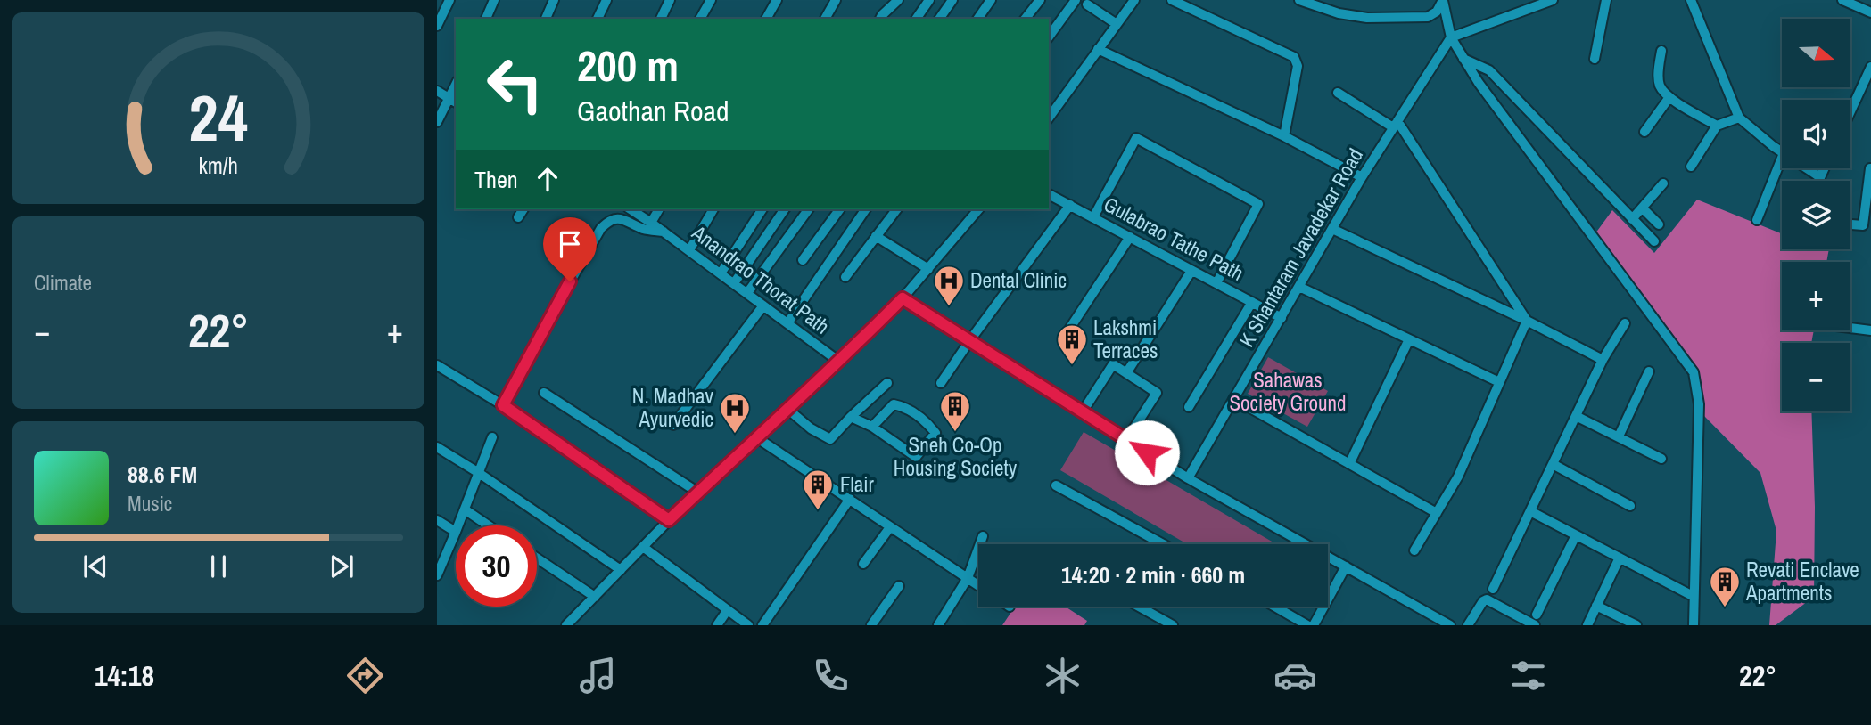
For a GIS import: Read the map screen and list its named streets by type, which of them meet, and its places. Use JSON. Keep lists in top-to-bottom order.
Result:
{
  "streets": {
    "street": ["Gulabrao Tathe Path", "K Shantaram Javadekar Road", "Anandrao Thorat Path"]
  },
  "crossings": [
    ["Gulabrao Tathe Path", "K Shantaram Javadekar Road"]
  ],
  "parks": ["Sahawas Society Ground"],
  "places": {
    "hospital": ["Dental Clinic", "N. Madhav Ayurvedic"],
    "building": [
      "Lakshmi Terraces",
      "Sneh Co-Op Housing Society",
      "Flair",
      "Revati Enclave Apartments"
    ]
  },
  "north": "right",
  "page": {
    "map_buttons": ["+", "−"],
    "turn": ["200 m", "Gaothan Road"],
    "then": "Then",
    "tile": "Climate",
    "heat": ["−", "22°", "+"],
    "song": ["88.6 FM", "Music"],
    "limit": "30",
    "trip": "14:20 · 2 min · 660 m",
    "tabs": ["14:18", "22°"],
    "gauge": ["24", "km/h"]
  }
}
